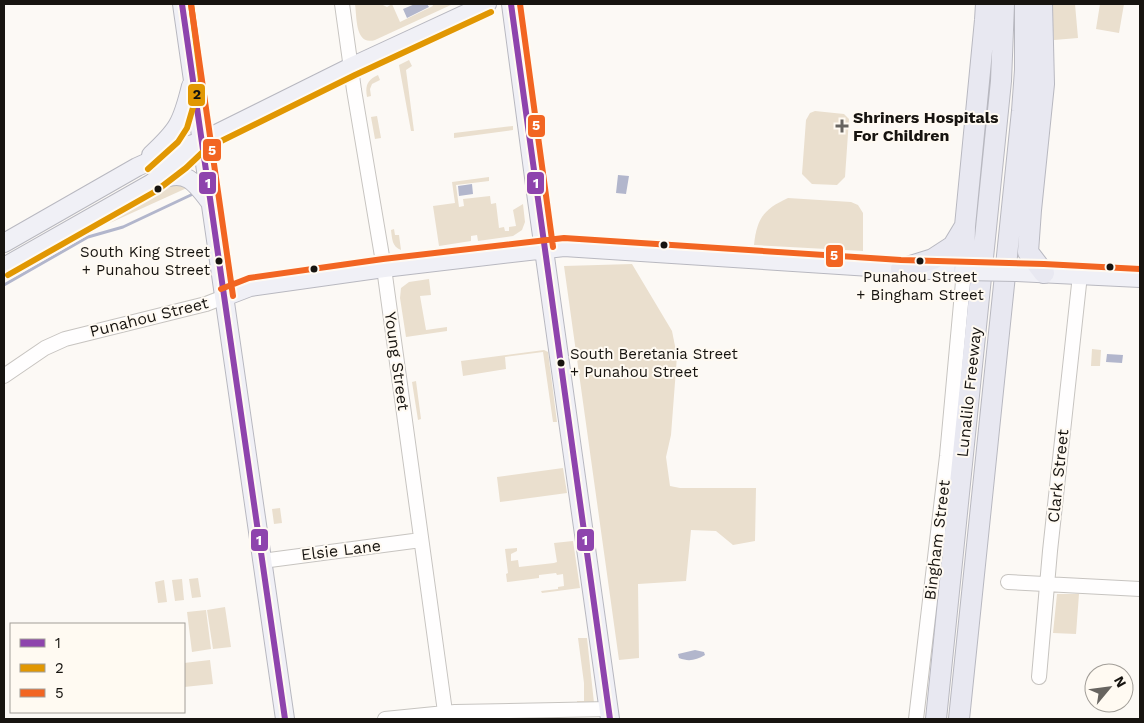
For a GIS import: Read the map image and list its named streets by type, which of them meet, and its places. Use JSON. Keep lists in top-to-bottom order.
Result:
{
  "streets": {
    "highway": ["Lunalilo Freeway"],
    "main road": ["Punahou Street"],
    "street": [
      "Young Street",
      "Clark Street",
      "Bingham Street",
      "Elsie Lane"
    ]
  },
  "crossings": [
    ["Punahou Street", "Young Street"],
    ["Punahou Street", "Clark Street"],
    ["Punahou Street", "Bingham Street"],
    ["Young Street", "Elsie Lane"]
  ],
  "places": {
    "health": ["Shriners Hospitals For Children"],
    "other": ["South King Street + Punahou Street", "Punahou Street + Bingham Street", "South Beretania Street + Punahou Street"]
  },
  "lines": ["transit line 1", "transit line 2", "transit line 5"],
  "legend": ["1", "2", "5"],
  "north": "top right"
}
